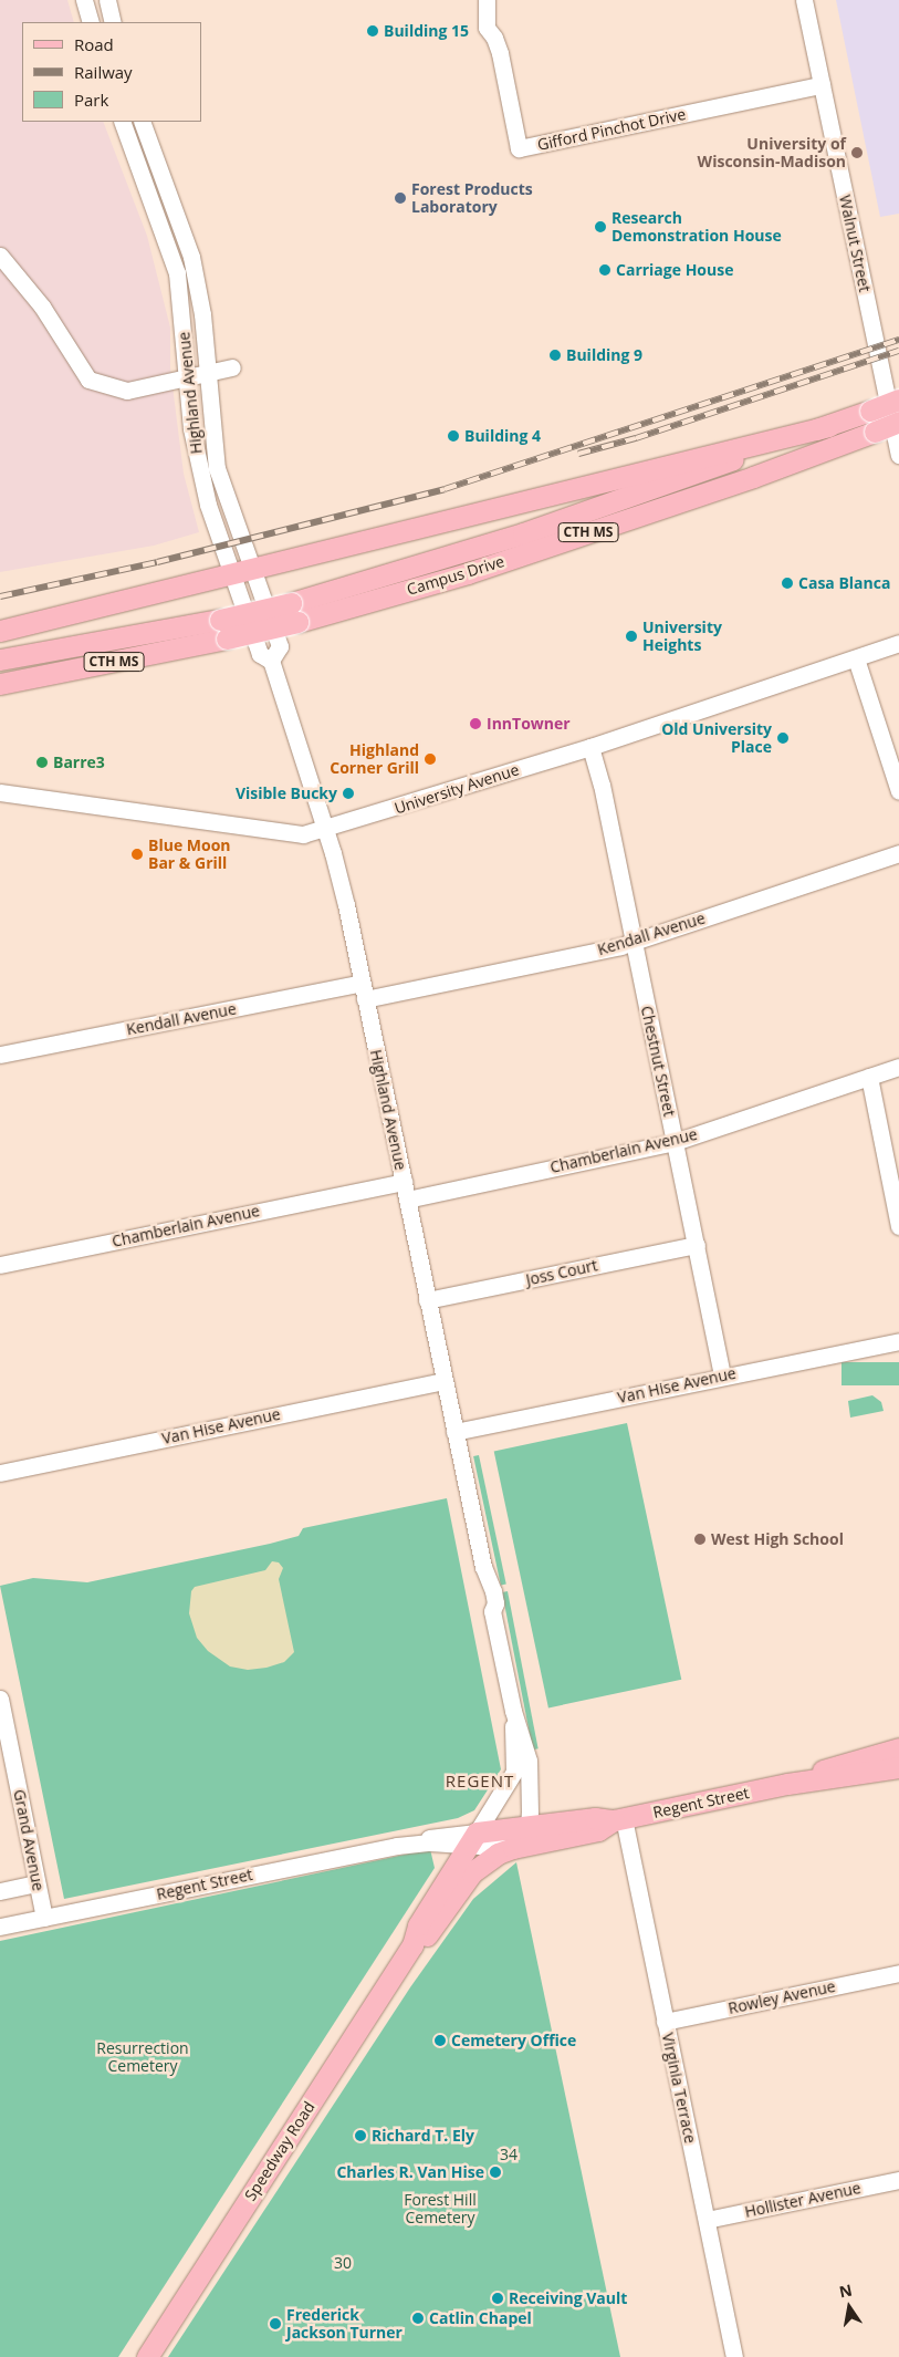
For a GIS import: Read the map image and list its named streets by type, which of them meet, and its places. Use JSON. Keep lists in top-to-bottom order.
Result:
{
  "streets": {
    "main road": [
      "CTH MS",
      "Campus Drive",
      "Regent Street",
      "Speedway Road"
    ],
    "street": [
      "Gifford Pinchot Drive",
      "Walnut Street",
      "Highland Avenue",
      "University Avenue",
      "Kendall Avenue",
      "Chestnut Street",
      "Chamberlain Avenue",
      "Joss Court",
      "Van Hise Avenue",
      "Grand Avenue",
      "Rowley Avenue",
      "Virginia Terrace",
      "Hollister Avenue"
    ]
  },
  "crossings": [
    ["Gifford Pinchot Drive", "Walnut Street"],
    ["Highland Avenue", "University Avenue"],
    ["Highland Avenue", "Kendall Avenue"],
    ["Highland Avenue", "Chamberlain Avenue"],
    ["Highland Avenue", "Joss Court"],
    ["Highland Avenue", "Van Hise Avenue"],
    ["Highland Avenue", "Regent Street"],
    ["Highland Avenue", "Speedway Road"],
    ["University Avenue", "Chestnut Street"],
    ["Kendall Avenue", "Chestnut Street"],
    ["Chestnut Street", "Chamberlain Avenue"],
    ["Chestnut Street", "Joss Court"],
    ["Chestnut Street", "Van Hise Avenue"],
    ["Regent Street", "Grand Avenue"],
    ["Regent Street", "Virginia Terrace"],
    ["Regent Street", "Speedway Road"],
    ["Rowley Avenue", "Virginia Terrace"],
    ["Virginia Terrace", "Hollister Avenue"]
  ],
  "districts": ["REGENT"],
  "parks": [
    "Resurrection Cemetery",
    "34",
    "Forest Hill Cemetery",
    "30"
  ],
  "places": [
    "Building 15",
    "University of Wisconsin-Madison",
    "Forest Products Laboratory",
    "Research Demonstration House",
    "Carriage House",
    "Building 9",
    "Building 4",
    "Casa Blanca",
    "University Heights",
    "InnTowner",
    "Old University Place",
    "Highland Corner Grill",
    "Barre3",
    "Visible Bucky",
    "Blue Moon Bar & Grill",
    "West High School",
    "Cemetery Office",
    "Richard T. Ely",
    "Charles R. Van Hise",
    "Receiving Vault",
    "Catlin Chapel",
    "Frederick Jackson Turner"
  ],
  "legend": ["Road", "Railway", "Park"],
  "north": "top"
}
